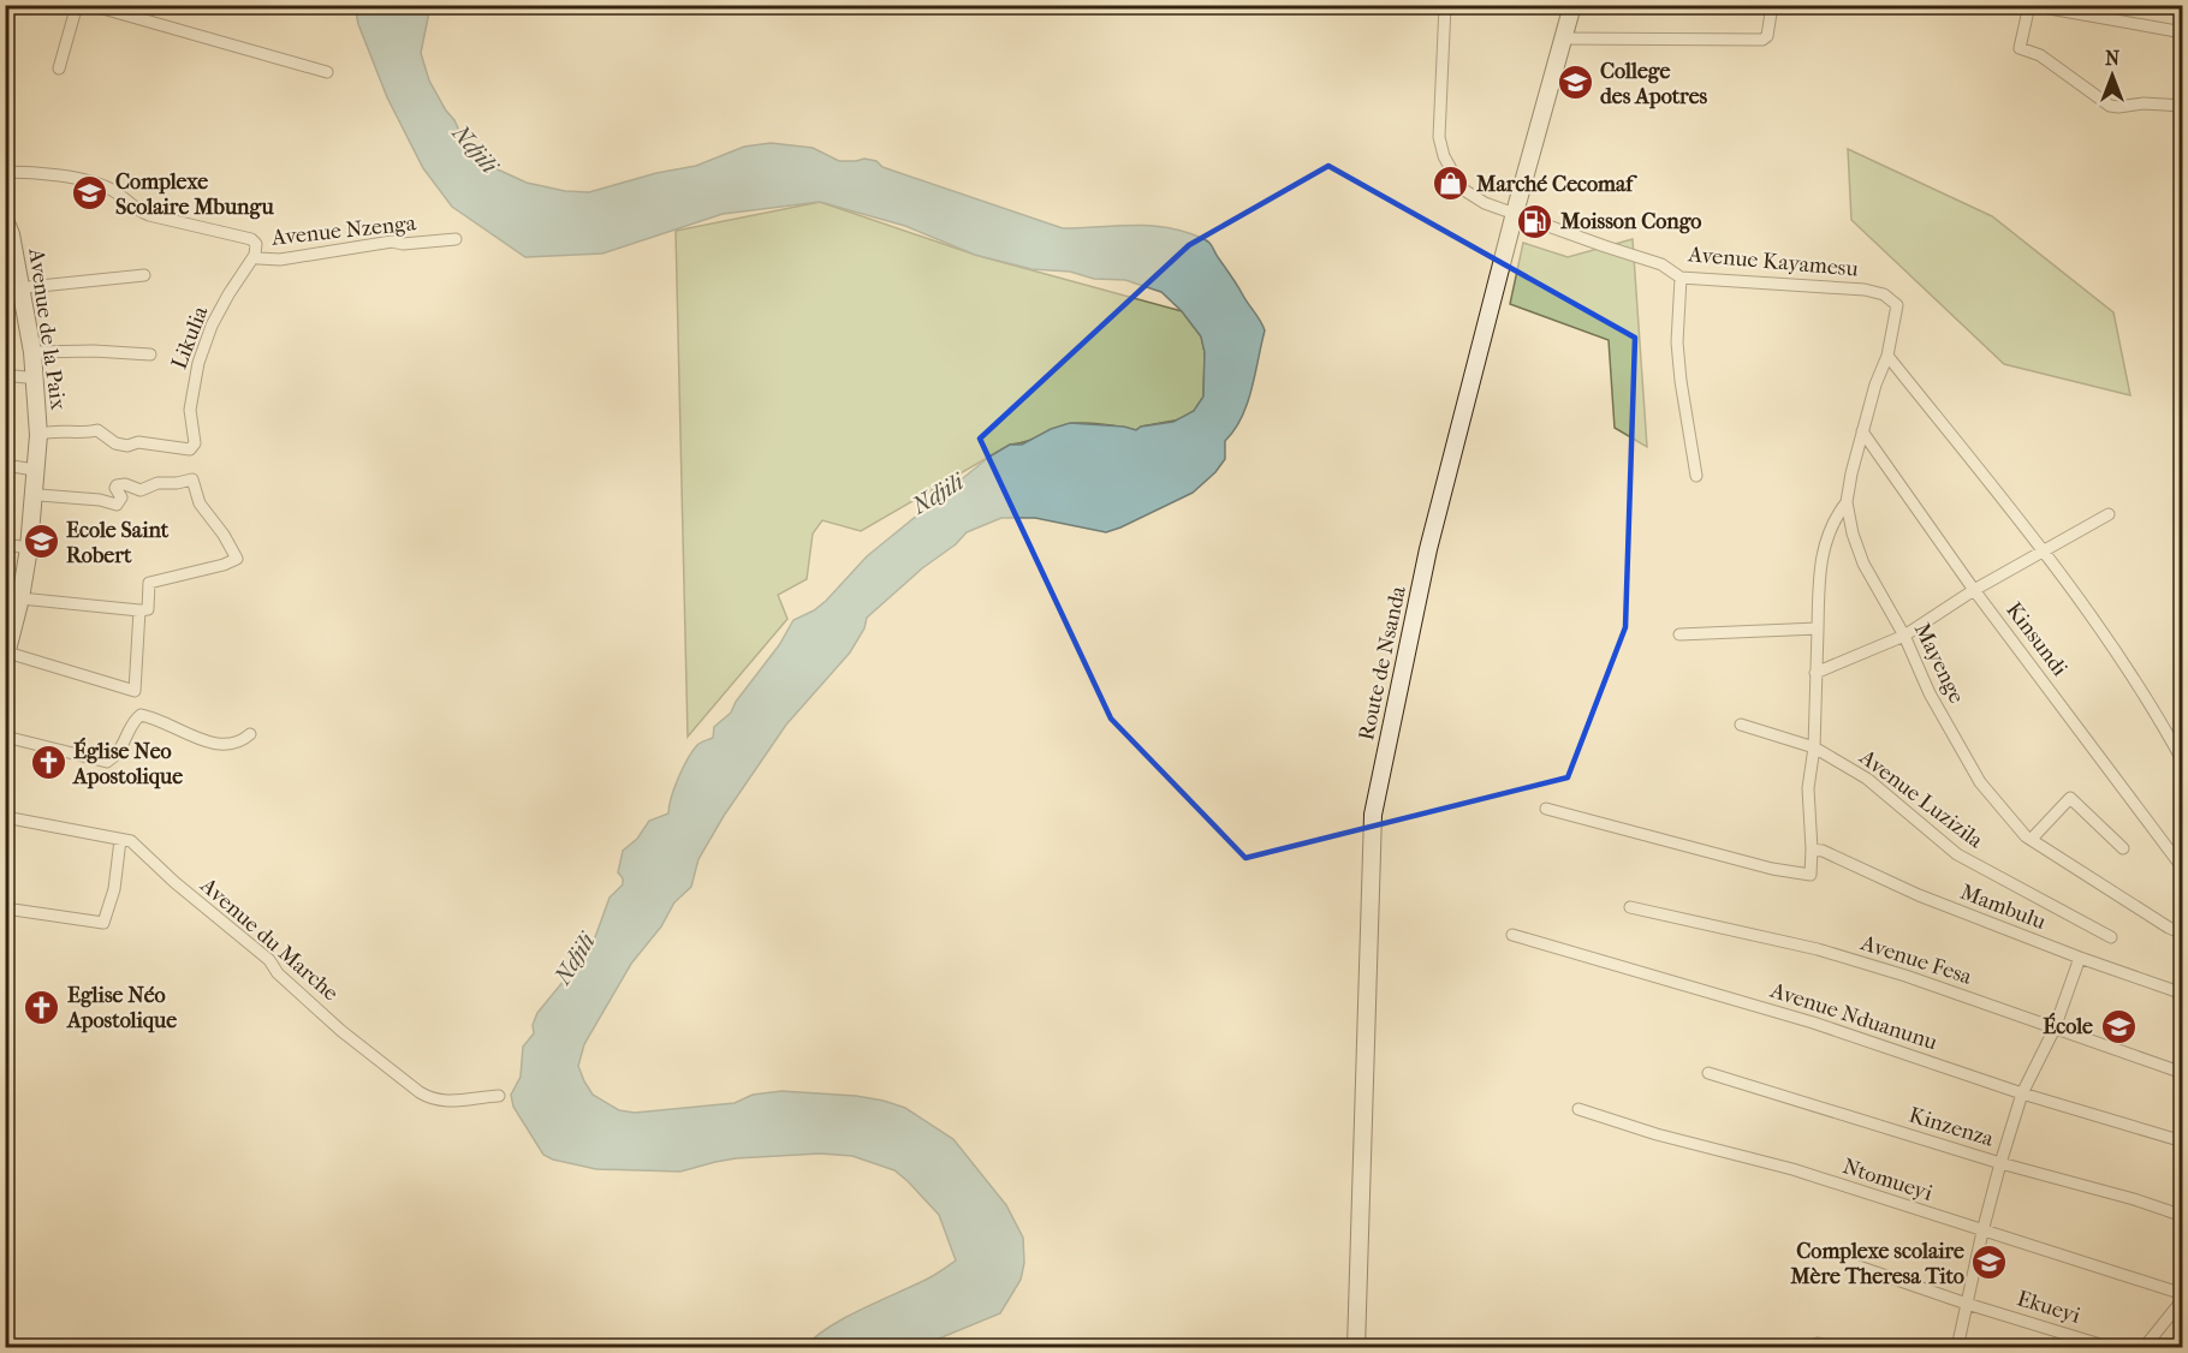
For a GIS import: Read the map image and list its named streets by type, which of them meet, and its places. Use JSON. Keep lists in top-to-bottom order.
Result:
{
  "streets": {
    "street": [
      "Avenue Nzenga",
      "Avenue Kayamesu",
      "Avenue de la Paix",
      "Likulia",
      "Kinsundi",
      "Route de Nsanda",
      "Mayenge",
      "Avenue Luzizila",
      "Mambulu",
      "Avenue du Marche",
      "Avenue Fesa",
      "Avenue Nduanunu",
      "Kinzenza",
      "Ntomueyi",
      "Ekueyi"
    ]
  },
  "crossings": [
    ["Avenue Nzenga", "Likulia"],
    ["Avenue Kayamesu", "Route de Nsanda"],
    ["Avenue Kayamesu", "Mayenge"],
    ["Avenue de la Paix", "Likulia"],
    ["Kinsundi", "Mayenge"]
  ],
  "water": ["Ndjili"],
  "places": {
    "school or university": [
      "College des Apotres",
      "Complexe Scolaire Mbungu",
      "Ecole Saint Robert",
      "École",
      "Complexe scolaire Mère Theresa Tito"
    ],
    "shop": ["Marché Cecomaf"],
    "fuel station": ["Moisson Congo"],
    "church": ["Église Neo Apostolique", "Eglise Néo Apostolique"]
  },
  "north": "top"
}
